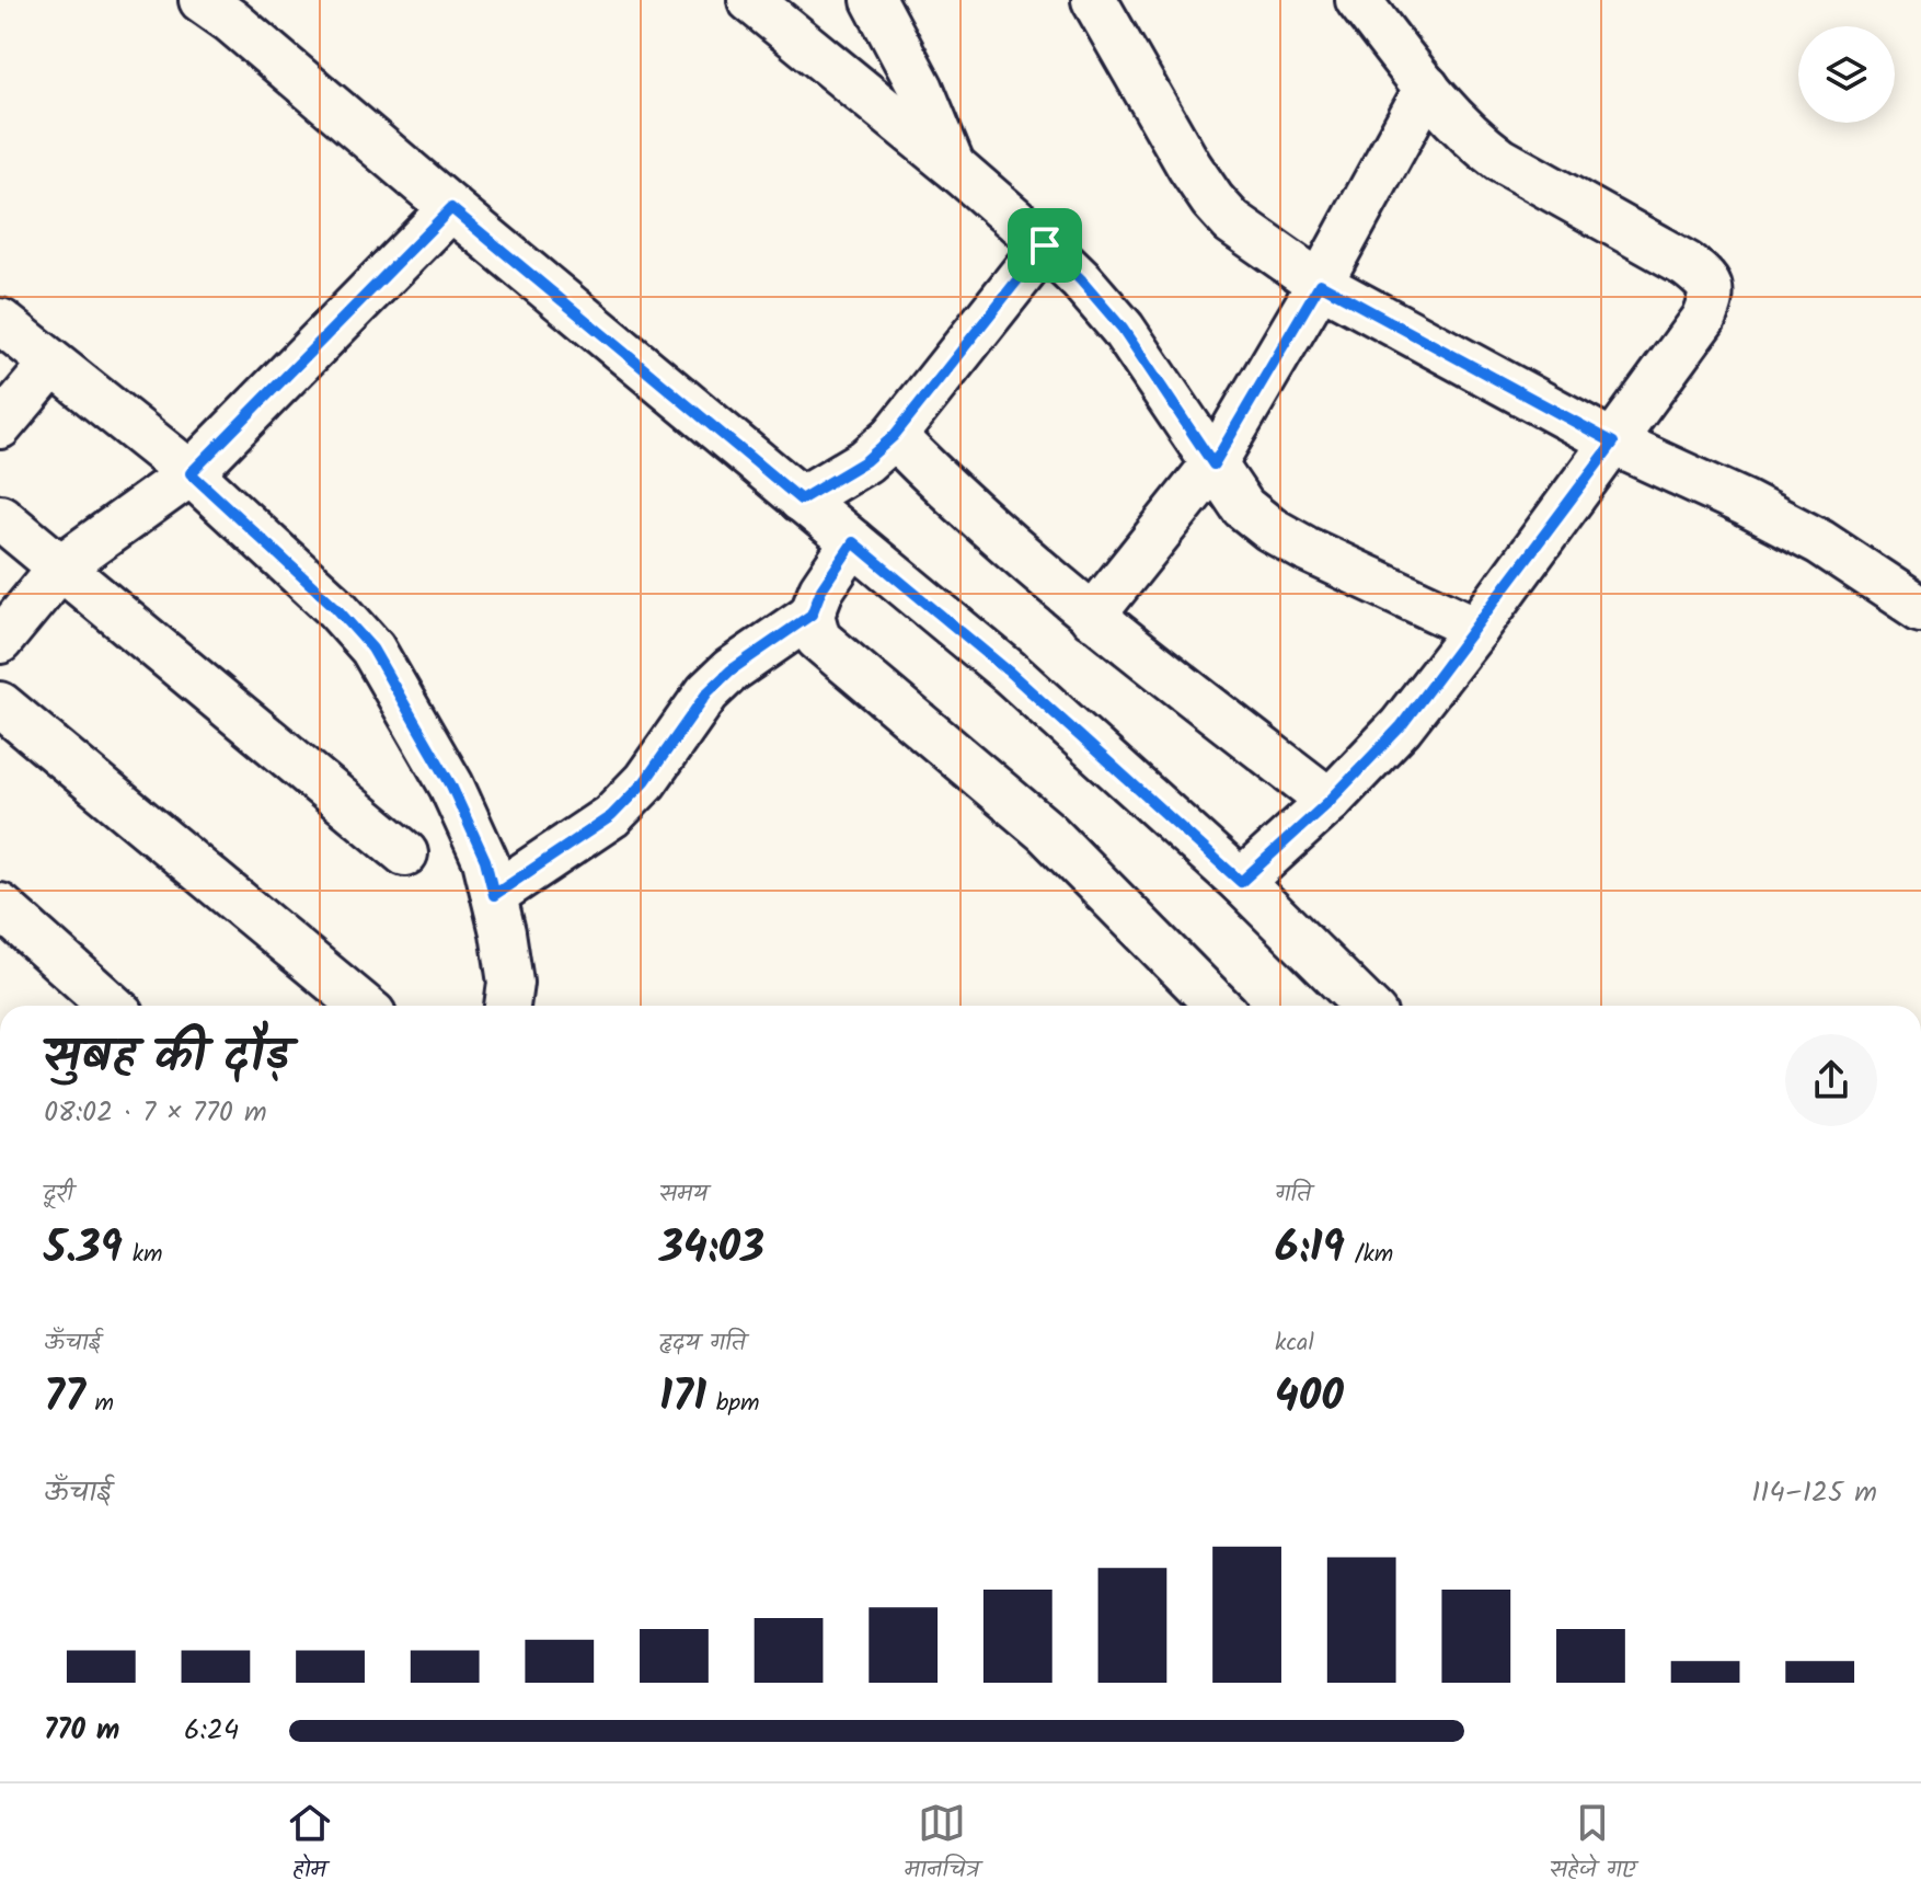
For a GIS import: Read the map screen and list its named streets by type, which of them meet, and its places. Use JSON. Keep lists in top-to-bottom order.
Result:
{
  "page": {
    "heading": ["सुबह की दौड़", "08:02 · 7 × 770 m"],
    "stats": [
      ["दूरी", "5.39 km"],
      ["समय", "34:03"],
      ["गति", "6:19 /km"],
      ["ऊँचाई", "77 m"],
      ["हृदय गति", "171 bpm"],
      ["kcal", "400"]
    ],
    "chart": ["ऊँचाई", "114–125 m"],
    "list": [
      {
        "name": "770 m",
        "note": "6:24"
      }
    ],
    "tabs": ["होम", "मानचित्र", "सहेजे गए"]
  }
}
